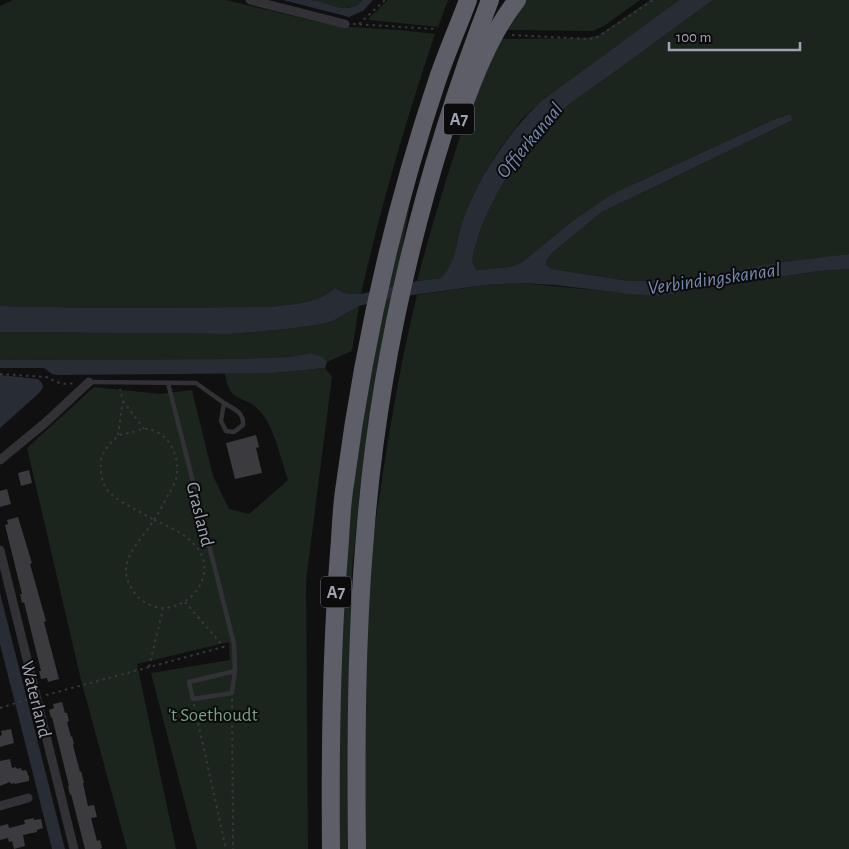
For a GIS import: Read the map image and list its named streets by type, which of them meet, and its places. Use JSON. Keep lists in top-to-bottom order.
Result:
{
  "streets": {
    "highway": ["A7"],
    "street": ["Waterland"],
    "lane": ["Grasland"]
  },
  "water": ["Offierkanaal", "Verbindingskanaal"],
  "parks": ["'t Soethoudt"],
  "scale_bar": "100 m"
}
